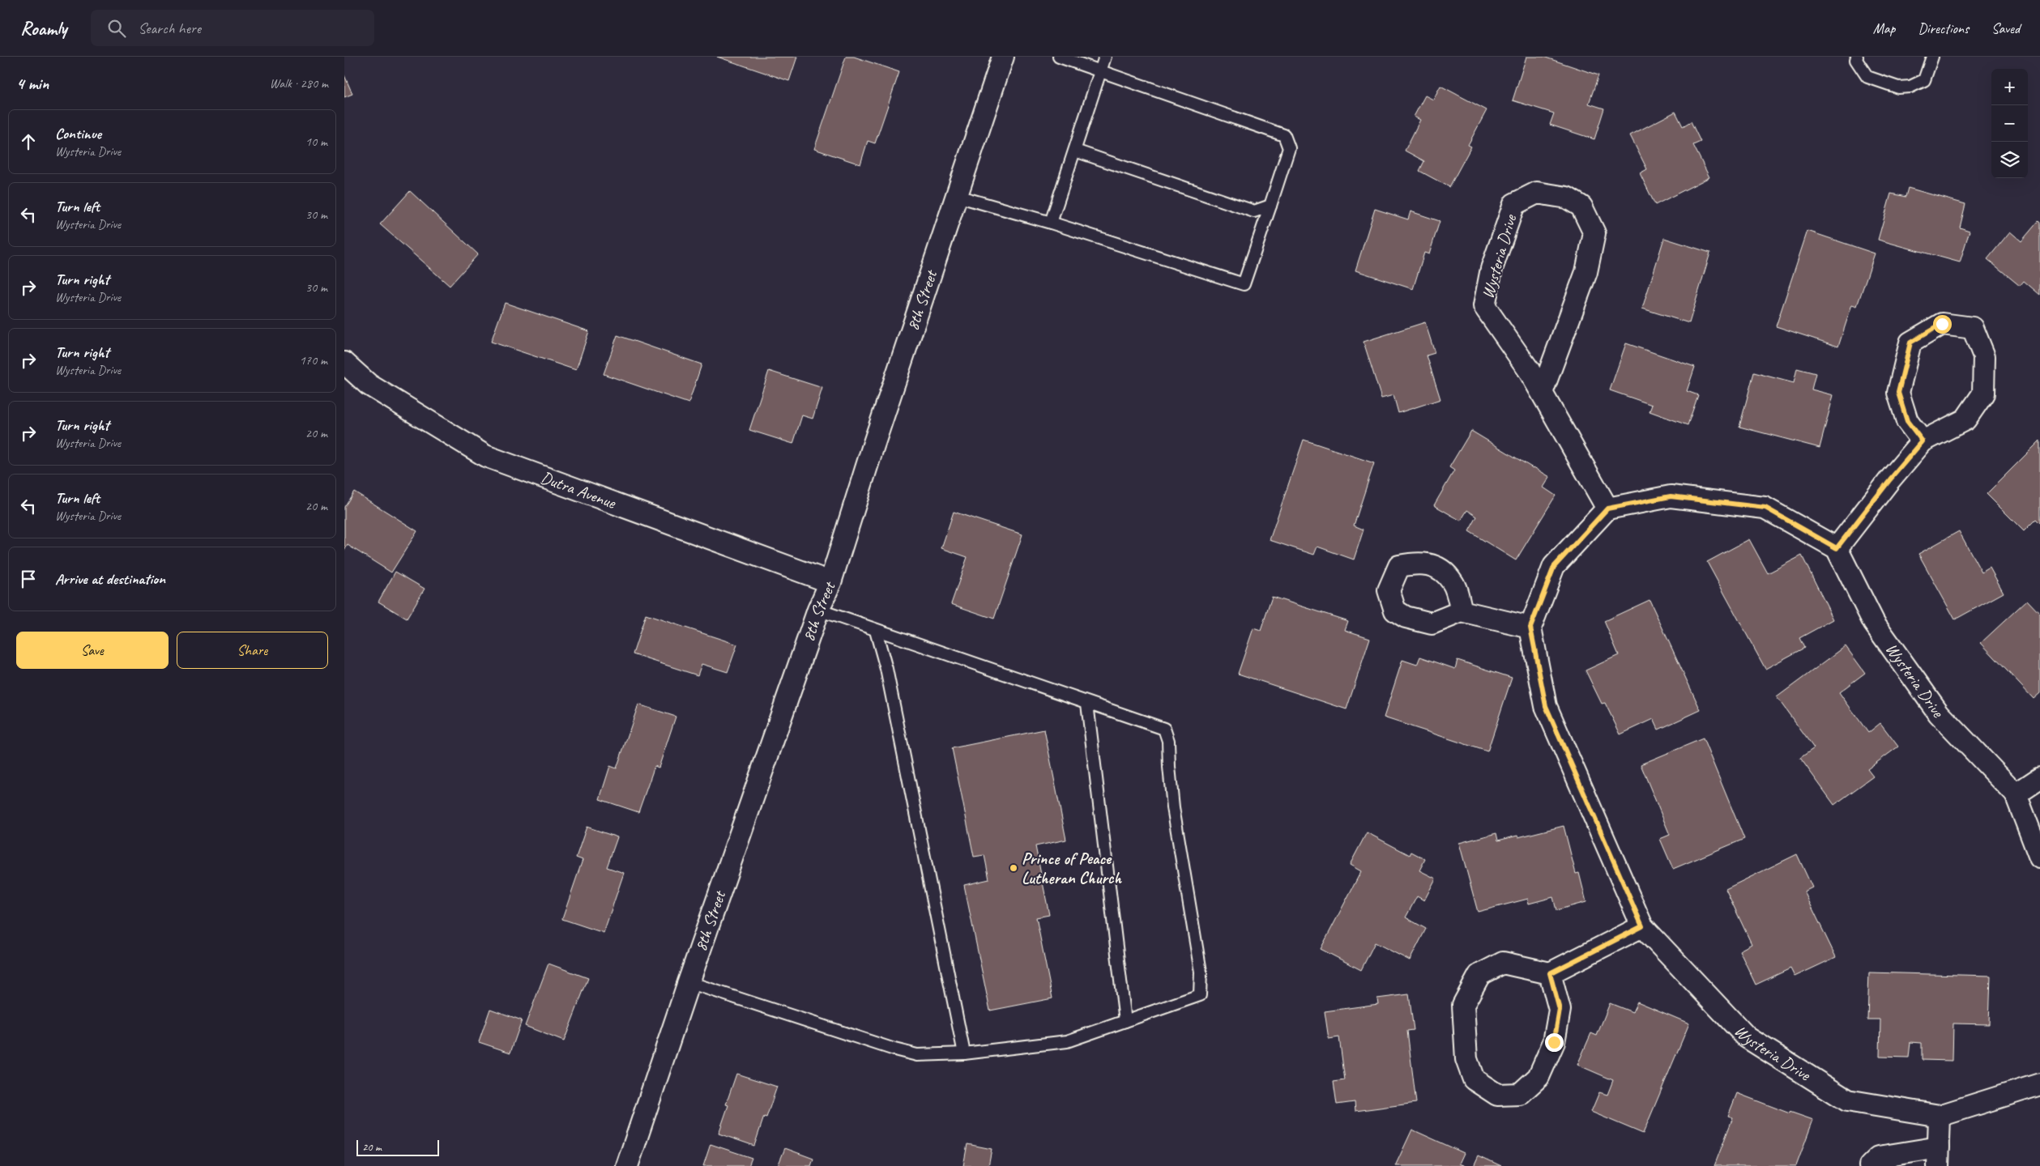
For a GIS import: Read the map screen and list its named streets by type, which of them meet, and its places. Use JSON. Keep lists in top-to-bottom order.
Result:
{
  "streets": {
    "street": ["Wysteria Drive", "8th Street", "Dutra Avenue"]
  },
  "crossings": [
    ["8th Street", "Dutra Avenue"]
  ],
  "places": ["Prince of Peace Lutheran Church"],
  "scale_bar": "20 m",
  "page": {
    "header": "Roamly",
    "search": "Search here",
    "nav": ["Map", "Directions", "Saved"],
    "heading": ["4 min", "Walk · 280 m"],
    "map_buttons": ["+", "−"],
    "list": [
      ["Continue", "Wysteria Drive", "10 m"],
      ["Turn left", "Wysteria Drive", "30 m"],
      ["Turn right", "Wysteria Drive", "30 m"],
      ["Turn right", "Wysteria Drive", "170 m"],
      ["Turn right", "Wysteria Drive", "20 m"],
      ["Turn left", "Wysteria Drive", "20 m"],
      "Arrive at destination"
    ],
    "buttons": ["Save", "Share"],
    "scale": "20 m"
  }
}
